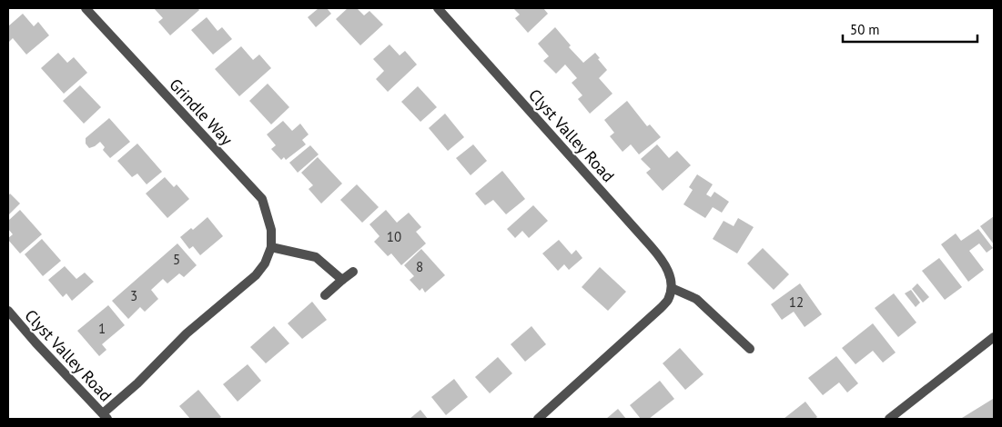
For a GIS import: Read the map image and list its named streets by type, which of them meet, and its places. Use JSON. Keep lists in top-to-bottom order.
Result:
{
  "streets": {
    "street": ["Grindle Way", "Clyst Valley Road"]
  },
  "crossings": [
    ["Grindle Way", "Clyst Valley Road"]
  ],
  "house_numbers": [
    "10",
    "5",
    "8",
    "3",
    "12",
    "1"
  ],
  "scale_bar": "50 m"
}
